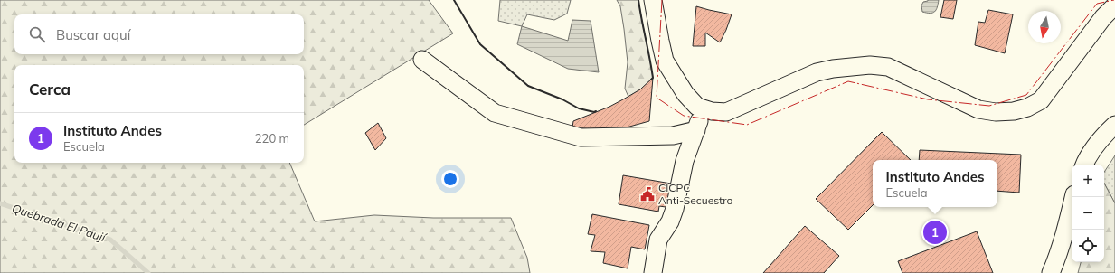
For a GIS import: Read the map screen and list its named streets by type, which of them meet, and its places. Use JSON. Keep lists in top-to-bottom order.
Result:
{
  "water": ["Quebrada El Paují"],
  "places": {
    "public building": ["CICPC Anti-Secuestro"]
  },
  "north": "bottom",
  "page": {
    "search": "Buscar aquí",
    "heading": "Cerca",
    "list": [
      {
        "mark": "1",
        "name": "Instituto Andes",
        "note": "Escuela",
        "value": "220 m"
      }
    ],
    "popup": ["Instituto Andes", "Escuela"],
    "map_buttons": ["+", "−"],
    "pins": "1"
  }
}
